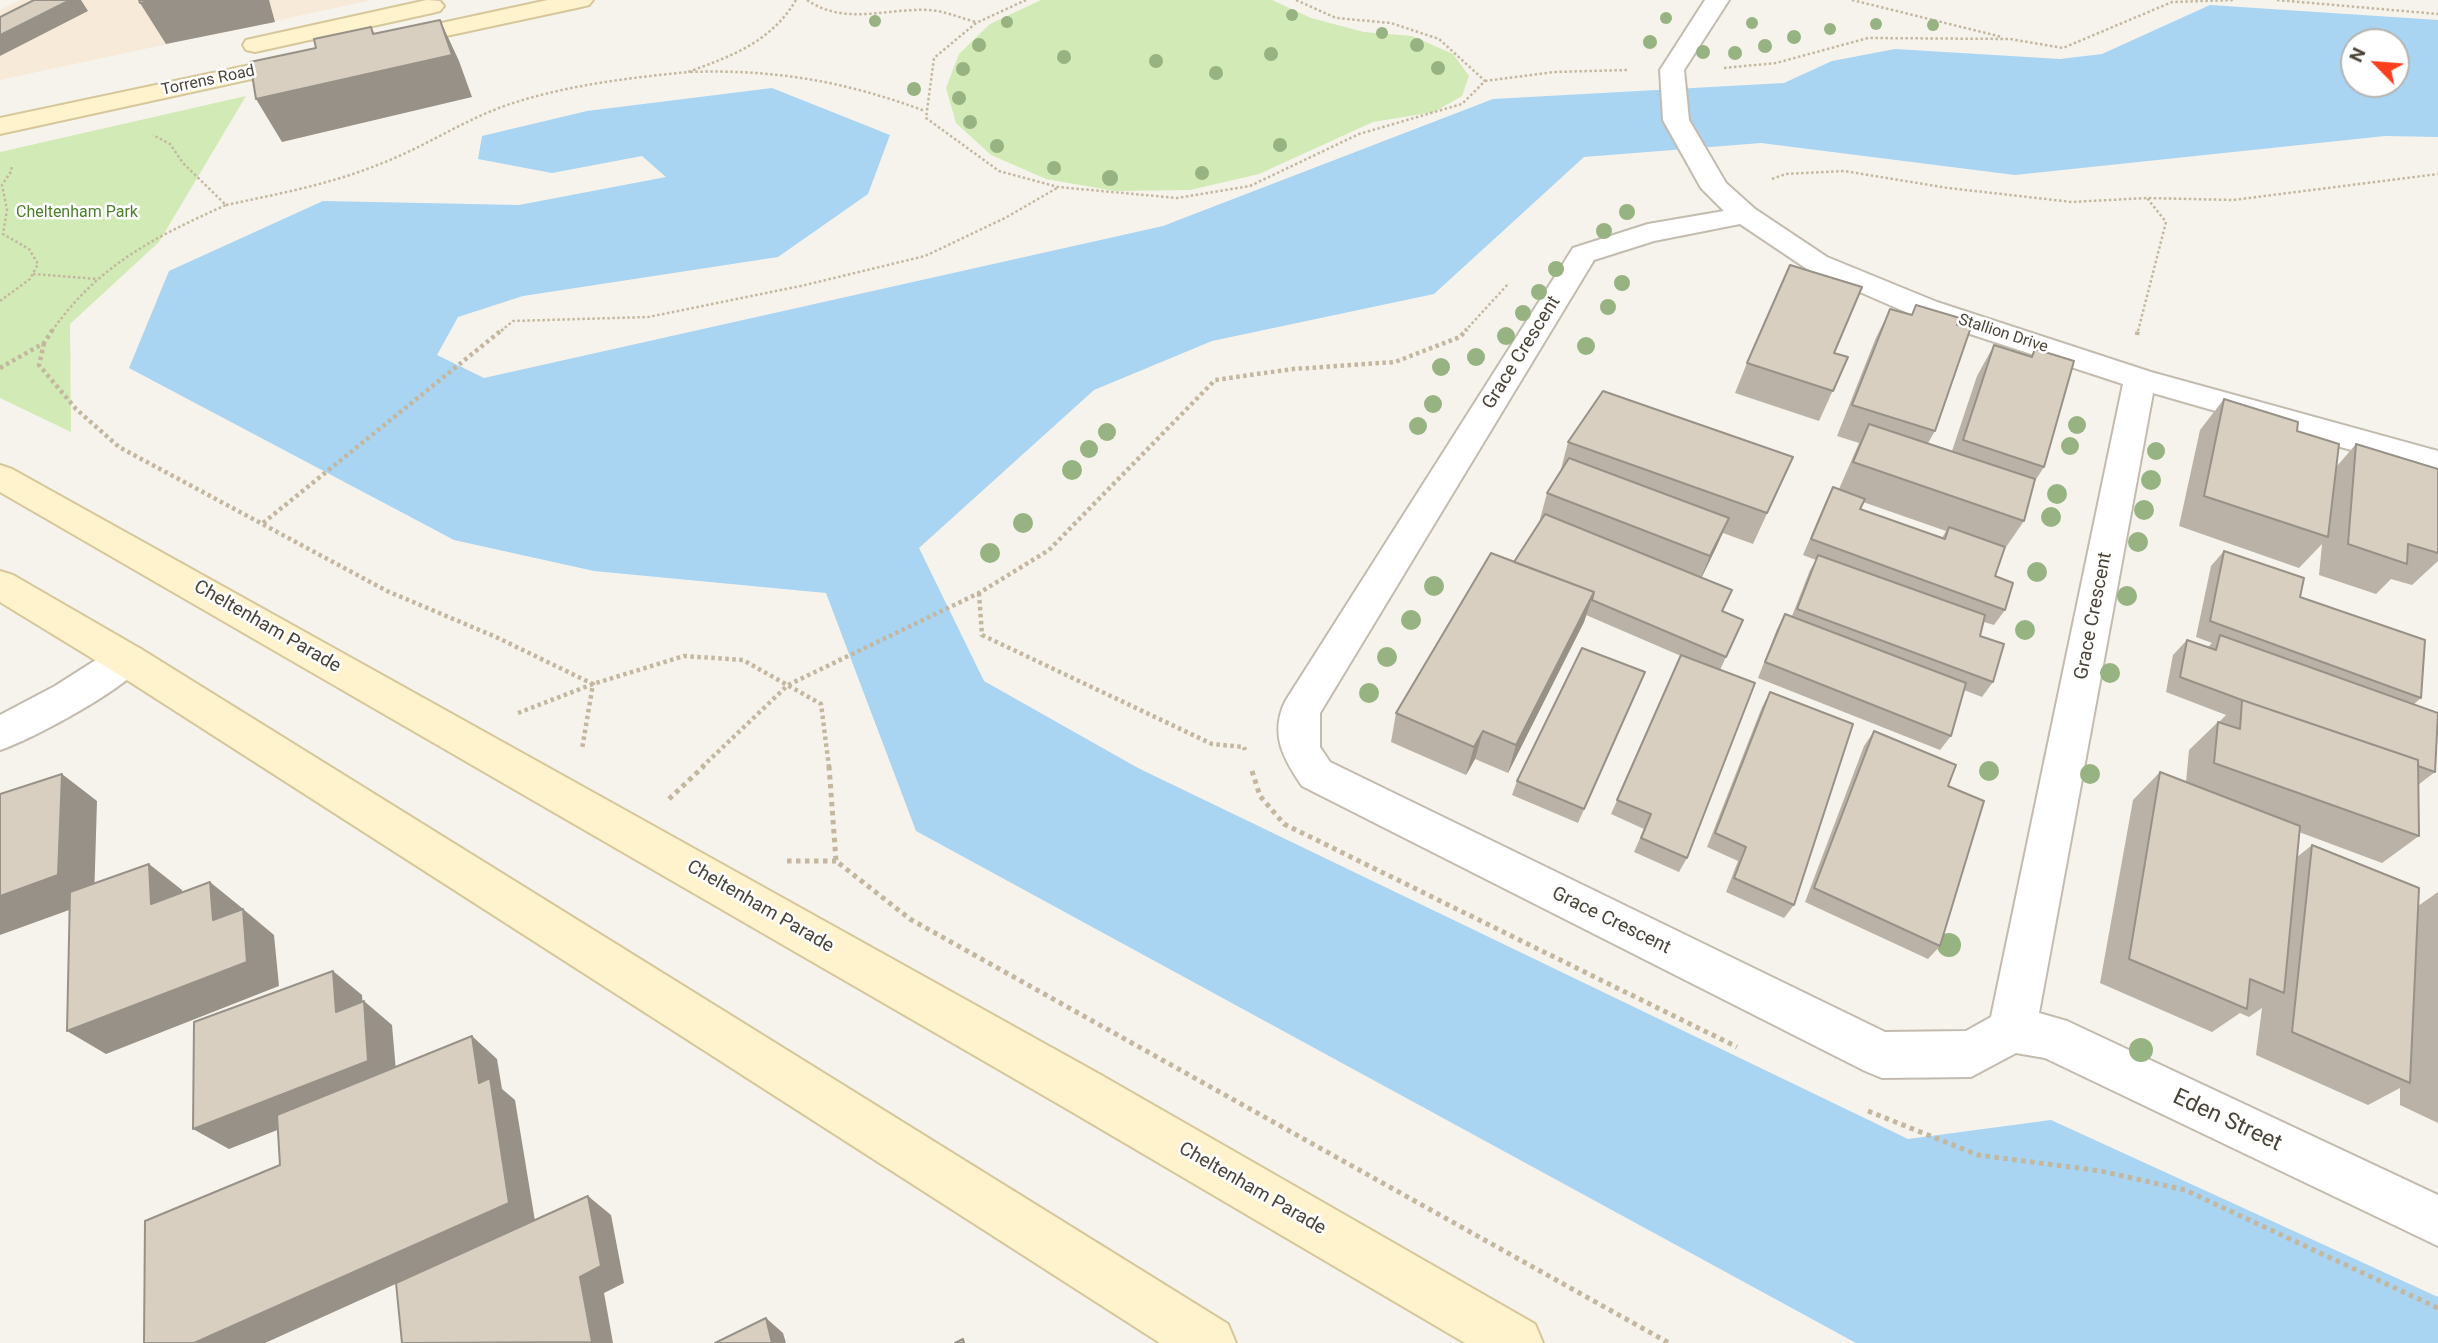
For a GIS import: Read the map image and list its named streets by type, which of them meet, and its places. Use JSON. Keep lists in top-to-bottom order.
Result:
{
  "streets": {
    "main road": ["Torrens Road", "Cheltenham Parade"],
    "street": ["Stallion Drive", "Grace Crescent", "Eden Street"]
  },
  "crossings": [
    ["Stallion Drive", "Grace Crescent"],
    ["Grace Crescent", "Eden Street"]
  ],
  "parks": ["Cheltenham Park"],
  "north": "top left"
}
